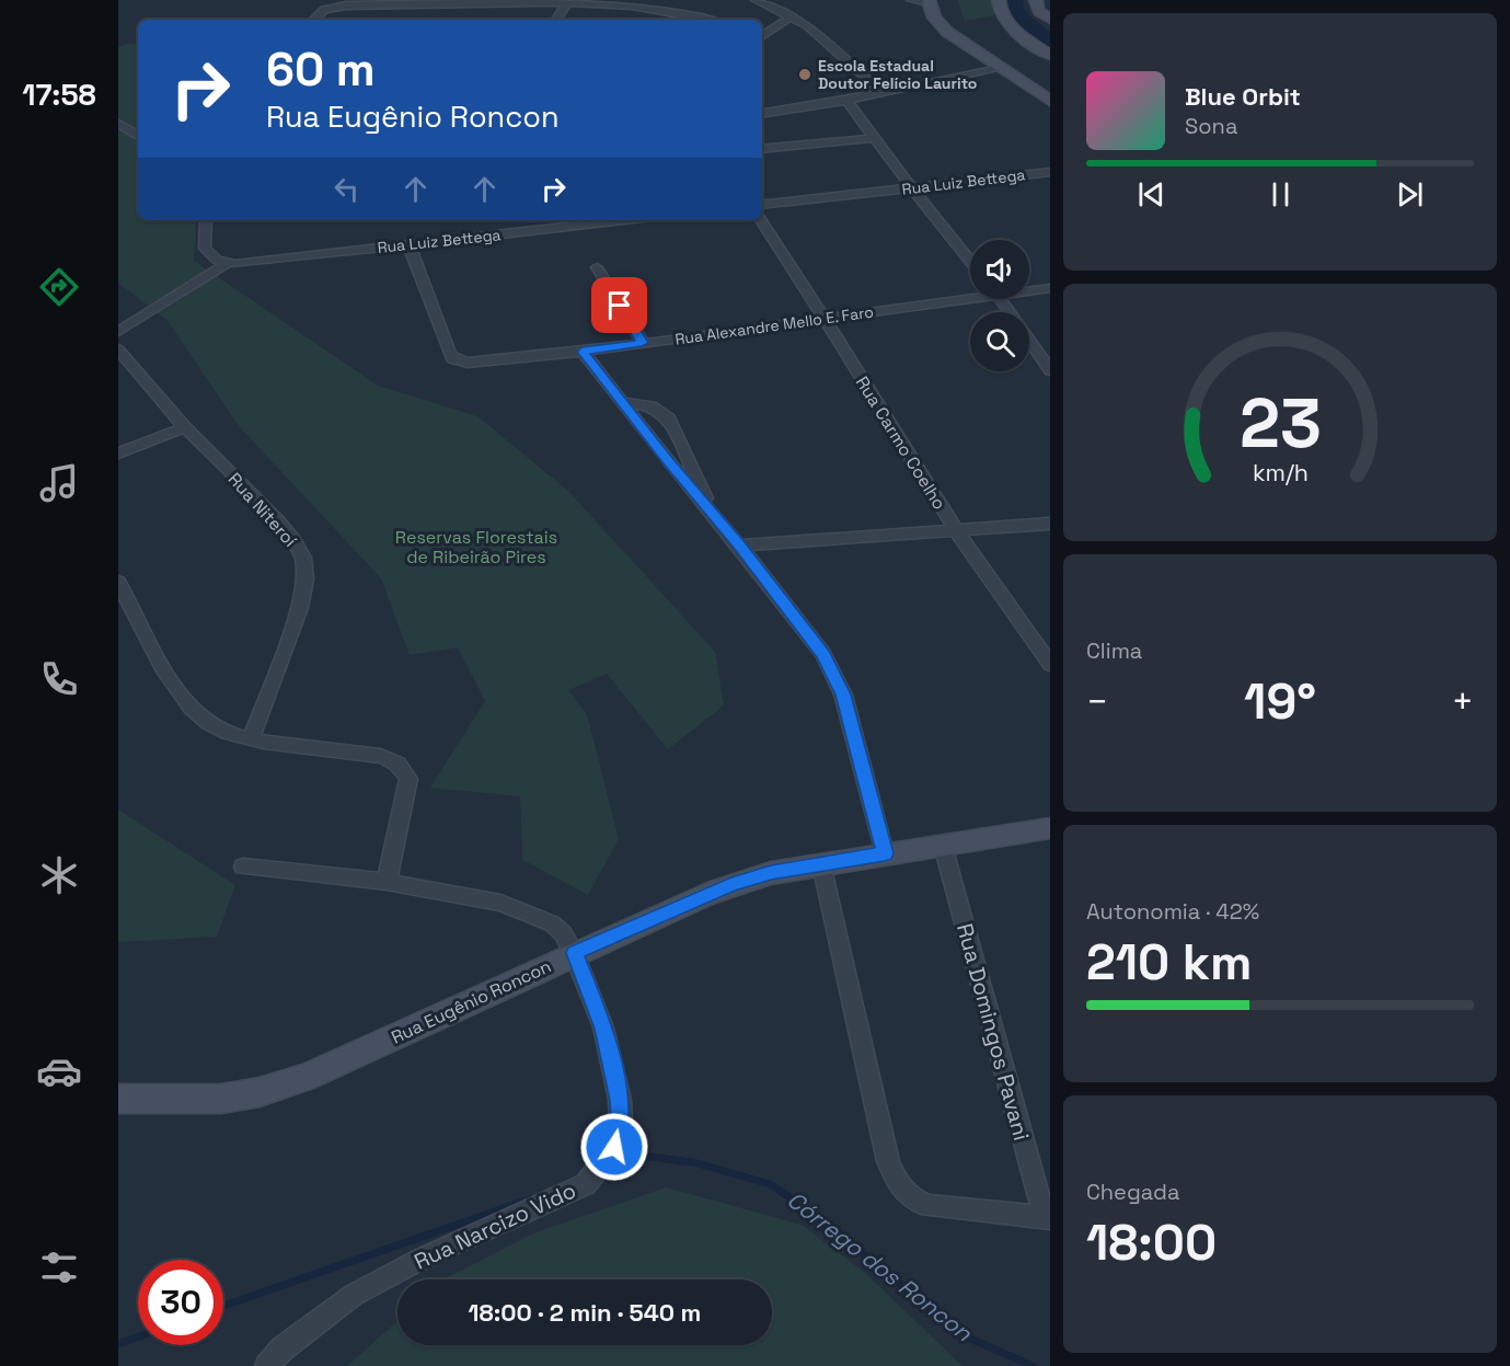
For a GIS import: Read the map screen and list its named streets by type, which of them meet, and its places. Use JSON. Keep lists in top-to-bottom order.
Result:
{
  "streets": {
    "street": [
      "Rua Luiz Bettega",
      "Rua Alexandre Mello E. Faro",
      "Rua Carmo Coelho",
      "Rua Niteroí",
      "Rua Eugênio Roncon",
      "Rua Domingos Pavani",
      "Rua Narcizo Vido"
    ]
  },
  "crossings": [
    ["Rua Luiz Bettega", "Rua Alexandre Mello E. Faro"],
    ["Rua Alexandre Mello E. Faro", "Rua Carmo Coelho"],
    ["Rua Eugênio Roncon", "Rua Domingos Pavani"],
    ["Rua Eugênio Roncon", "Rua Narcizo Vido"]
  ],
  "water": ["Córrego dos Roncon"],
  "parks": ["Reservas Florestais de Ribeirão Pires"],
  "places": ["Escola Estadual Doutor Felício Laurito"],
  "page": {
    "tabs": "17:58",
    "turn": ["60 m", "Rua Eugênio Roncon"],
    "song": ["Blue Orbit", "Sona"],
    "tile": [
      "Clima",
      ["Autonomia · 42%", "210 km"],
      ["Chegada", "18:00"]
    ],
    "heat": ["−", "19°", "+"],
    "limit": "30",
    "trip": "18:00 · 2 min · 540 m",
    "gauge": ["23", "km/h"]
  }
}
